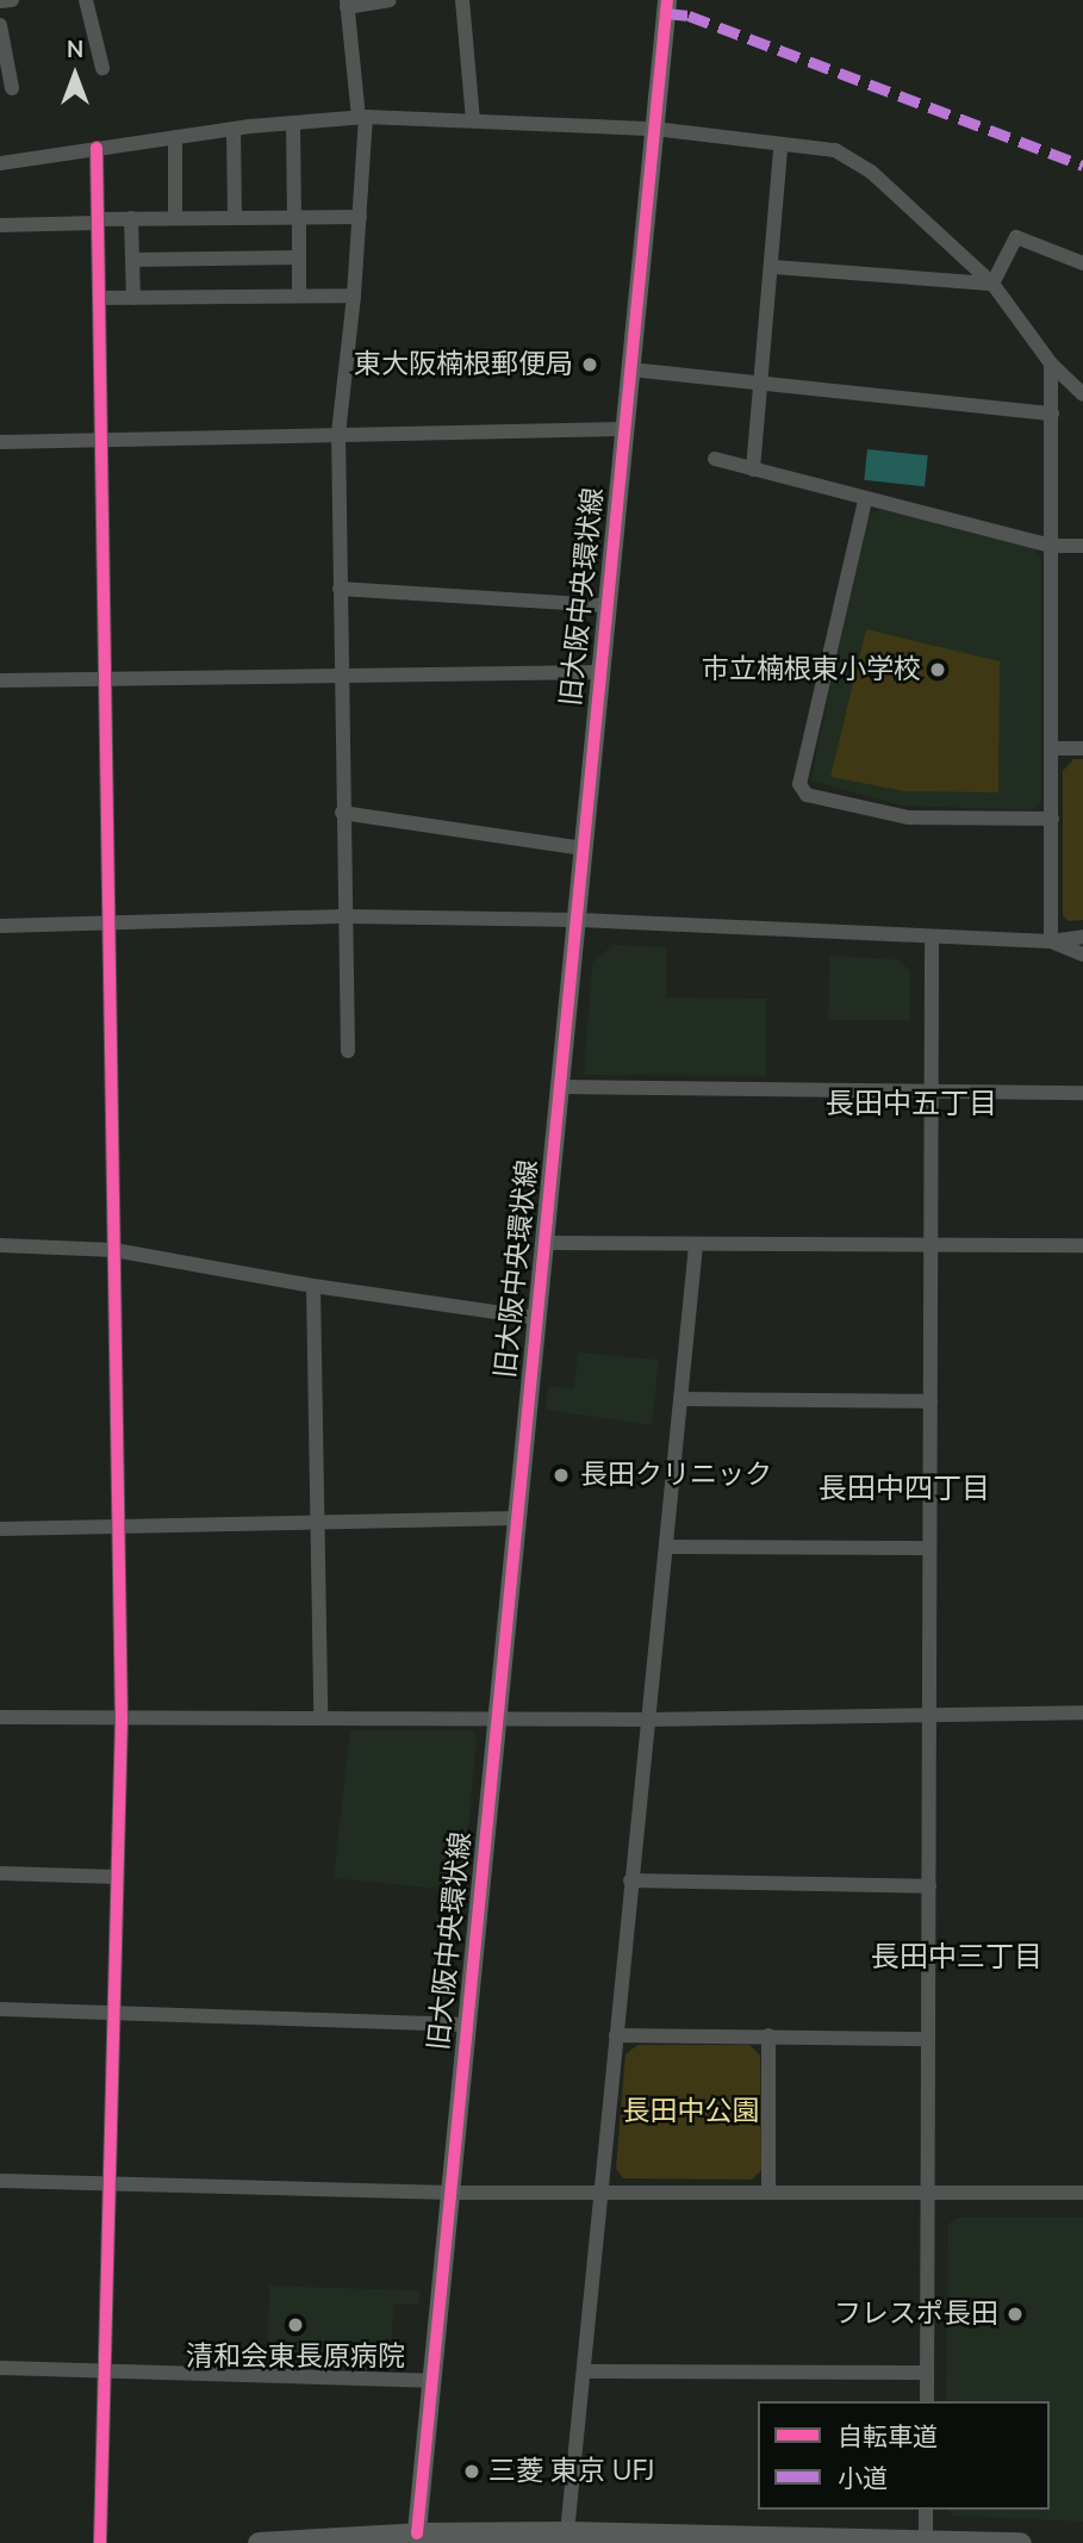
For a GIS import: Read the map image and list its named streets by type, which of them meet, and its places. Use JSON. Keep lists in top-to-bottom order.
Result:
{
  "streets": {
    "main road": ["旧大阪中央環状線"]
  },
  "districts": ["長田中五丁目", "長田中四丁目", "長田中三丁目"],
  "parks": ["長田中公園"],
  "places": [
    "東大阪楠根郵便局",
    "市立楠根東小学校",
    "長田クリニック",
    "フレスポ長田",
    "清和会東長原病院",
    "三菱 東京 UFJ"
  ],
  "legend": ["自転車道", "小道"],
  "north": "top"
}
